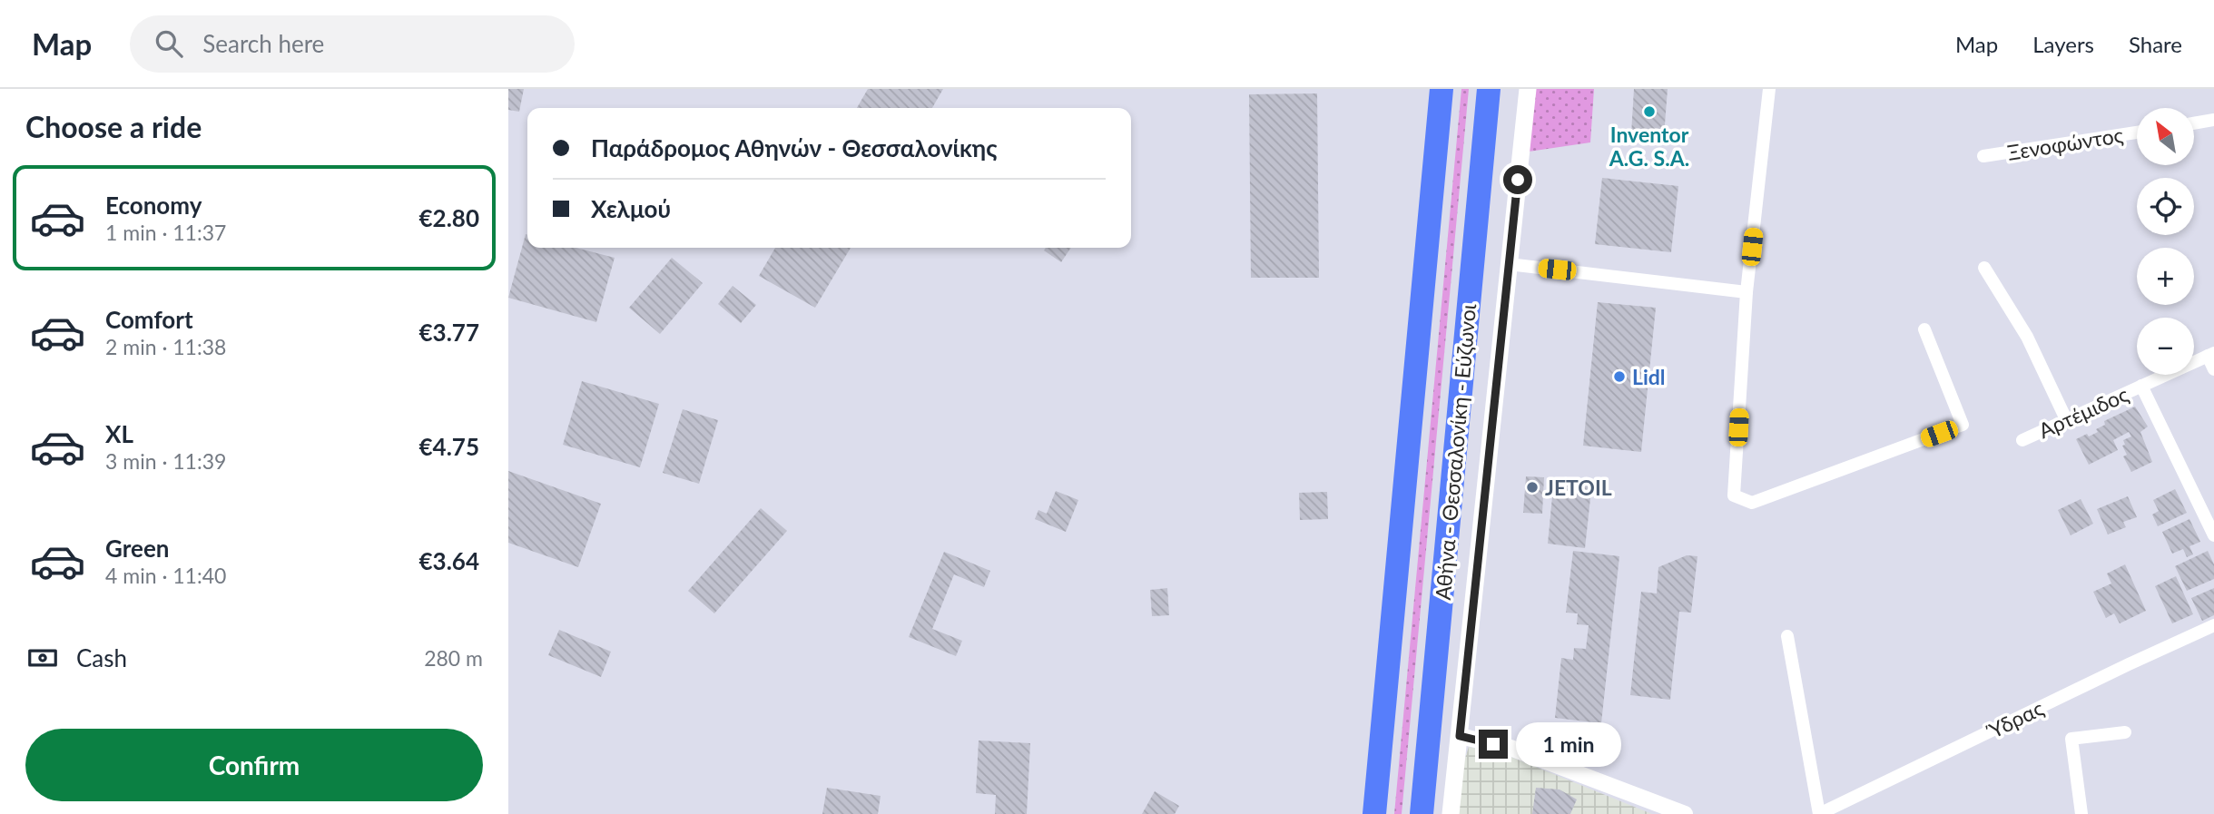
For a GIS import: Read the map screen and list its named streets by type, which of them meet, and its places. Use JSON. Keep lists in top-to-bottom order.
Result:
{
  "streets": {
    "highway": ["Αθήνα - Θεσσαλονίκη - Εύζωνοι"],
    "street": ["Ξενοφώντος", "Αρτέμιδος", "Ύδρας"]
  },
  "places": ["Inventor A.G. S.A.", "Lidl", "JETOIL"],
  "north": "top left",
  "page": {
    "header": "Map",
    "search": "Search here",
    "nav": ["Map", "Layers", "Share"],
    "heading": "Choose a ride",
    "map_buttons": ["+", "−"],
    "banner": ["Παράδρομος Αθηνών - Θεσσαλονίκης", "Χελμού"],
    "list": [
      {
        "name": "Economy",
        "note": "1 min · 11:37",
        "value": "€2.80"
      },
      {
        "name": "Comfort",
        "note": "2 min · 11:38",
        "value": "€3.77"
      },
      {
        "name": "XL",
        "note": "3 min · 11:39",
        "value": "€4.75"
      },
      {
        "name": "Green",
        "note": "4 min · 11:40",
        "value": "€3.64"
      }
    ],
    "pay": ["Cash", "280 m"],
    "buttons": "Confirm",
    "bubble": "1 min"
  }
}
